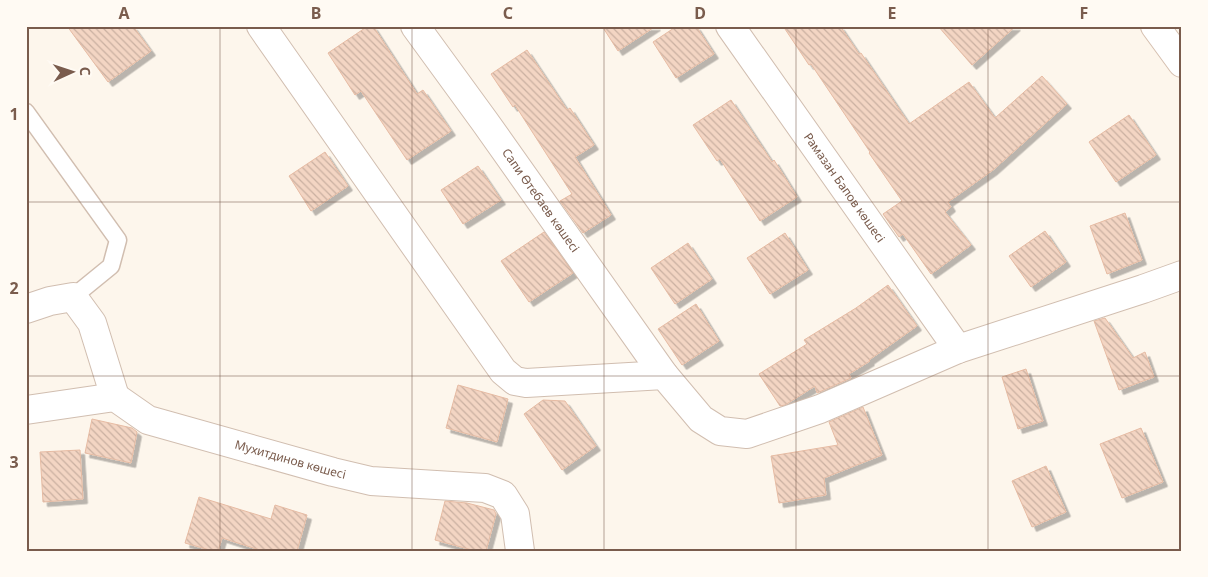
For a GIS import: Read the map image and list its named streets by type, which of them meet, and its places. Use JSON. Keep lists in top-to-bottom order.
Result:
{
  "streets": {
    "street": ["Рамазан Бапов көшесі", "Сапи Өтебаев көшесі", "Мухитдинов көшесі"]
  },
  "crossings": [
    ["Рамазан Бапов көшесі", "Сапи Өтебаев көшесі"]
  ],
  "north": "right",
  "grid": {
    "columns": [
      "A",
      "B",
      "C",
      "D",
      "E",
      "F"
    ],
    "rows": ["1", "2", "3"]
  }
}
